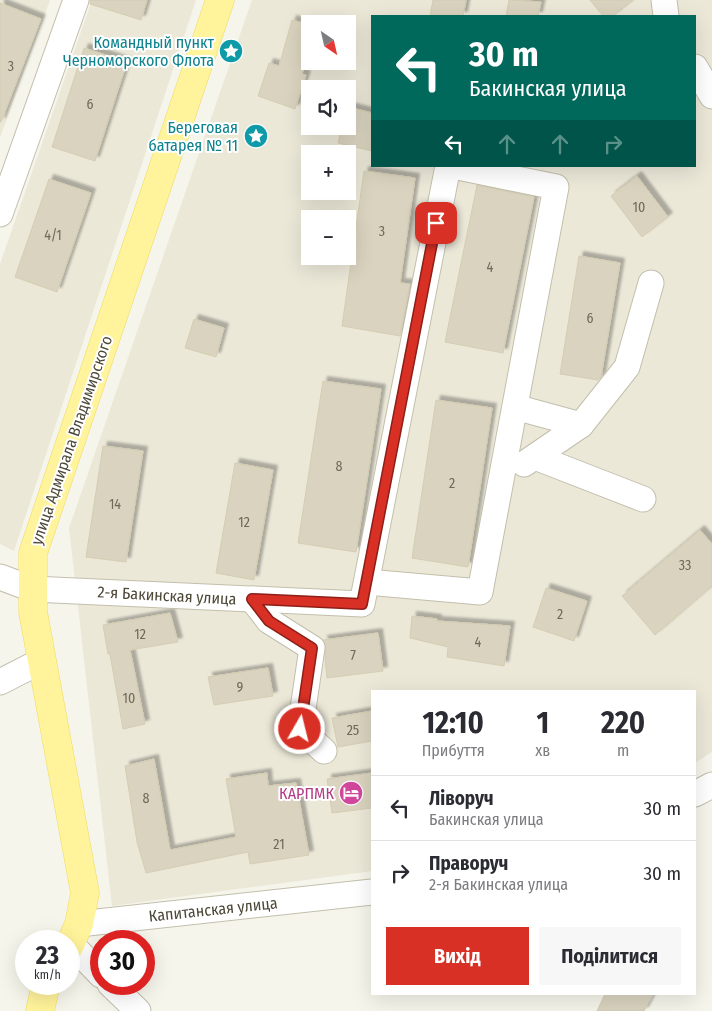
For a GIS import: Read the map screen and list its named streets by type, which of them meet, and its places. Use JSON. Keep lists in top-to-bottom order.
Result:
{
  "streets": {
    "main road": ["улица Адмирала Владимирского"],
    "street": ["2-я Бакинская улица", "Капитанская улица"]
  },
  "crossings": [
    ["улица Адмирала Владимирского", "2-я Бакинская улица"]
  ],
  "places": {
    "place": ["Командный пункт Черноморского Флота", "Береговая батарея № 11"],
    "hotel": ["КАРПМК"]
  },
  "house_numbers": [
    "3",
    "6",
    "10",
    "3",
    "4/1",
    "4",
    "6",
    "8",
    "2",
    "14",
    "12",
    "33",
    "2",
    "12",
    "4",
    "7",
    "9",
    "10",
    "25",
    "8",
    "21"
  ],
  "north": "bottom right",
  "page": {
    "map_buttons": ["+", "−"],
    "turn": ["30 m", "Бакинская улица"],
    "eta": [
      "12:10",
      "Прибуття",
      "1",
      "хв",
      "220",
      "m"
    ],
    "list": [
      {
        "name": "Ліворуч",
        "note": "Бакинская улица",
        "value": "30 m"
      },
      {
        "name": "Праворуч",
        "note": "2-я Бакинская улица",
        "value": "30 m"
      }
    ],
    "buttons": ["Вихід", "Поділитися"],
    "speed": "23 km/h",
    "limit": "30"
  }
}
